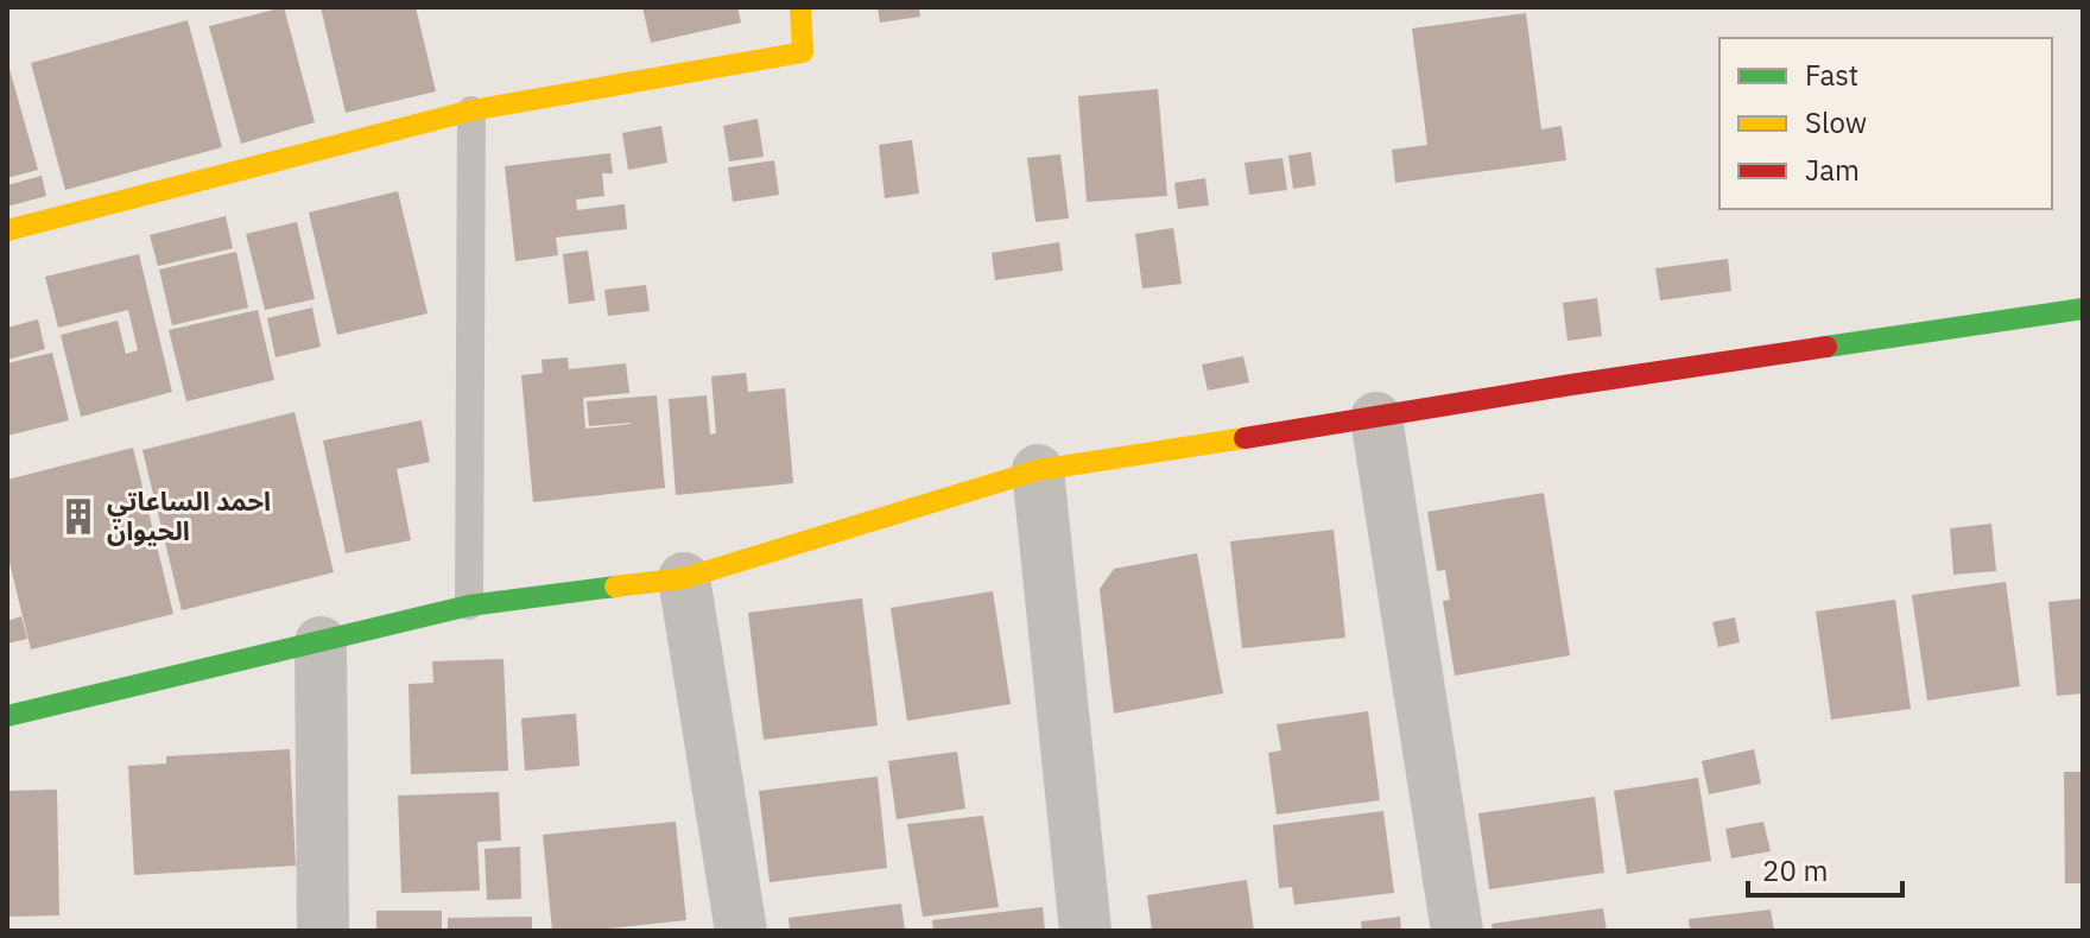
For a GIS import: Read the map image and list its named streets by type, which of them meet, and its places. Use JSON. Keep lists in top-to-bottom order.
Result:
{
  "places": {
    "building": ["احمد الساعاتي الحيوان"]
  },
  "legend": ["Fast", "Slow", "Jam"],
  "scale_bar": "20 m"
}
